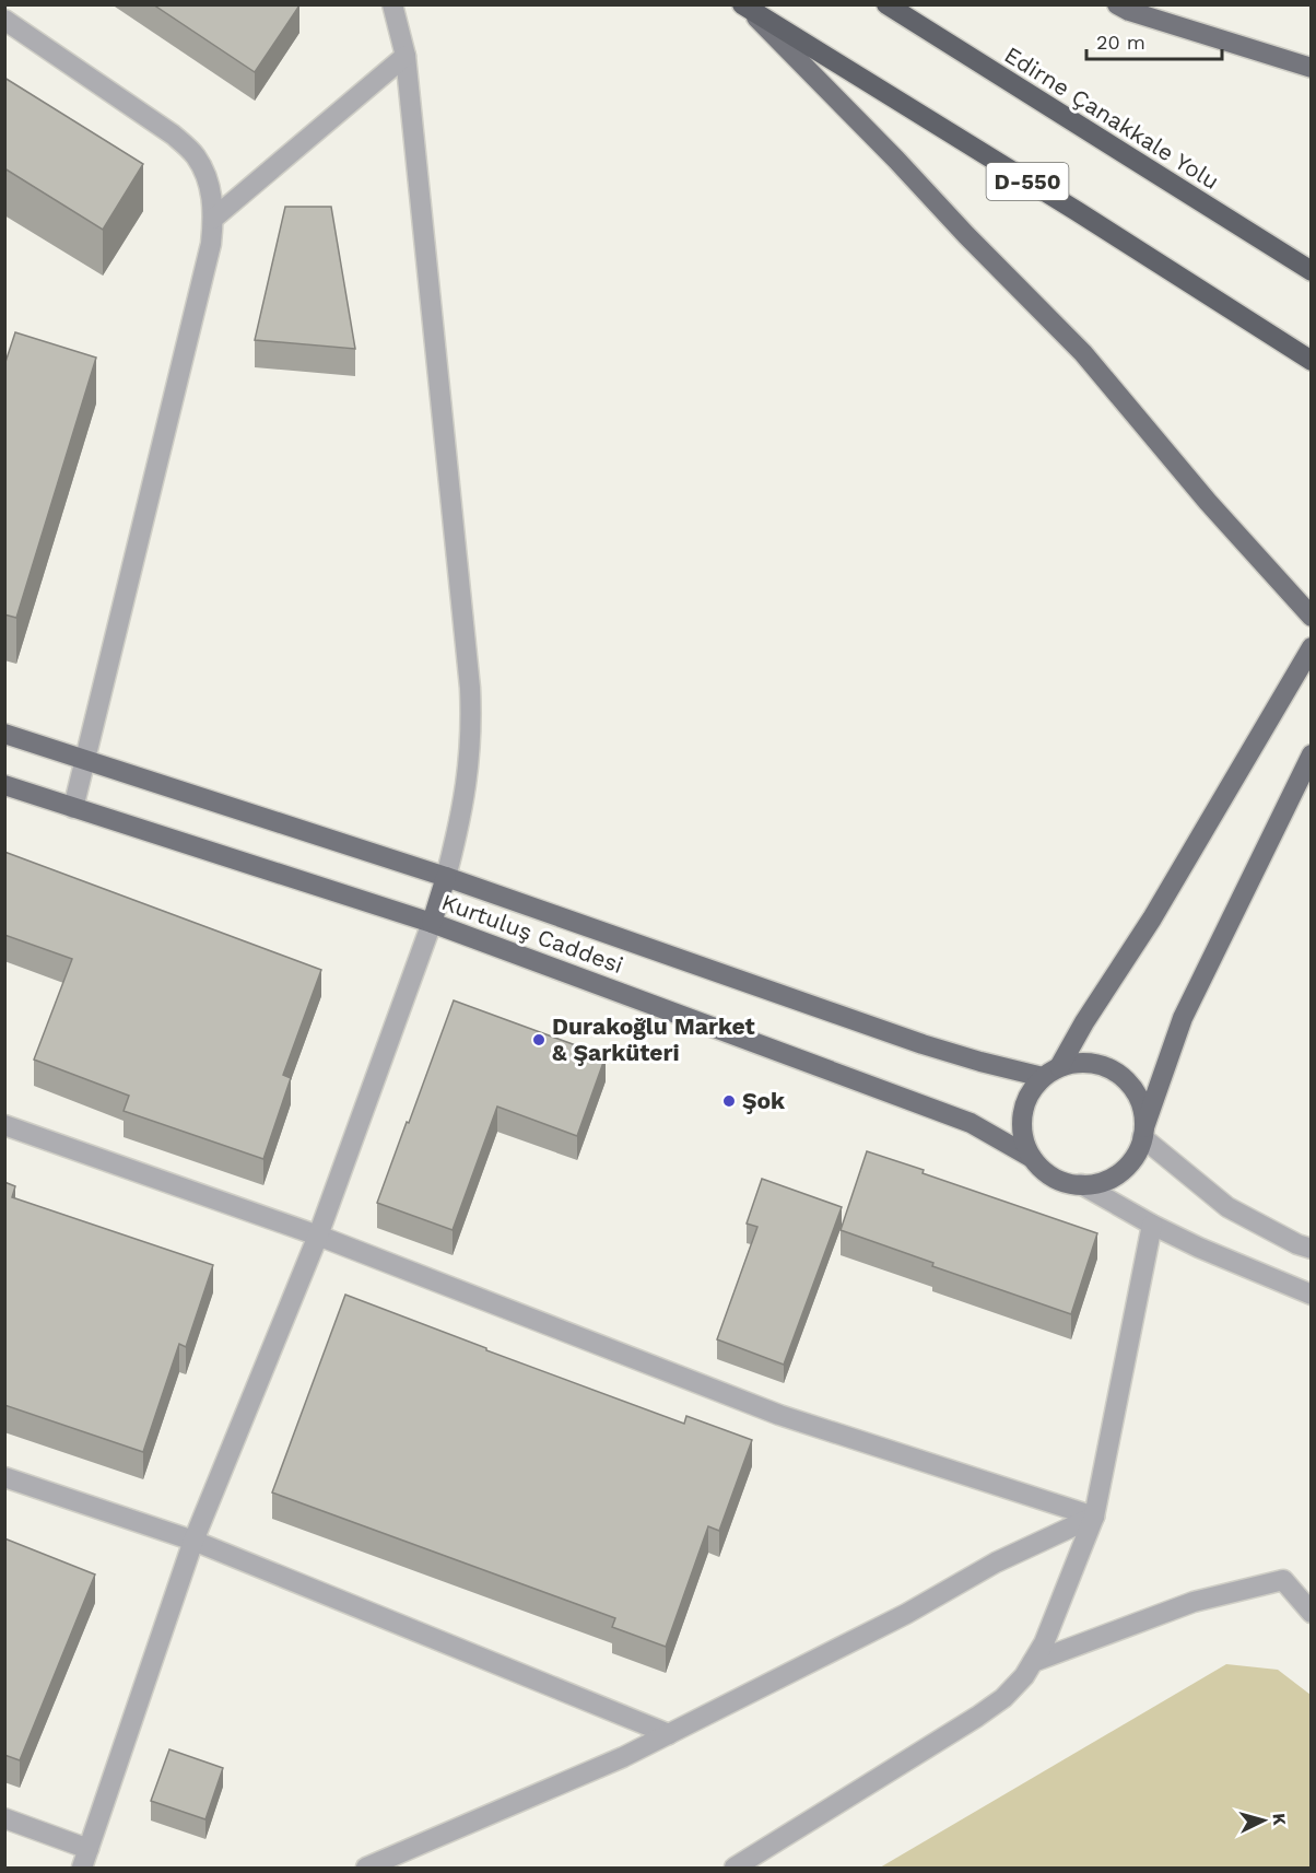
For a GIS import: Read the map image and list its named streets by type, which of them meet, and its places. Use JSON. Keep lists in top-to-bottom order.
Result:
{
  "streets": {
    "highway": ["Edirne Çanakkale Yolu", "D-550"],
    "main road": ["Kurtuluş Caddesi"]
  },
  "places": ["Durakoğlu Market & Şarküteri", "Şok"],
  "scale_bar": "20 m",
  "north": "right"
}
